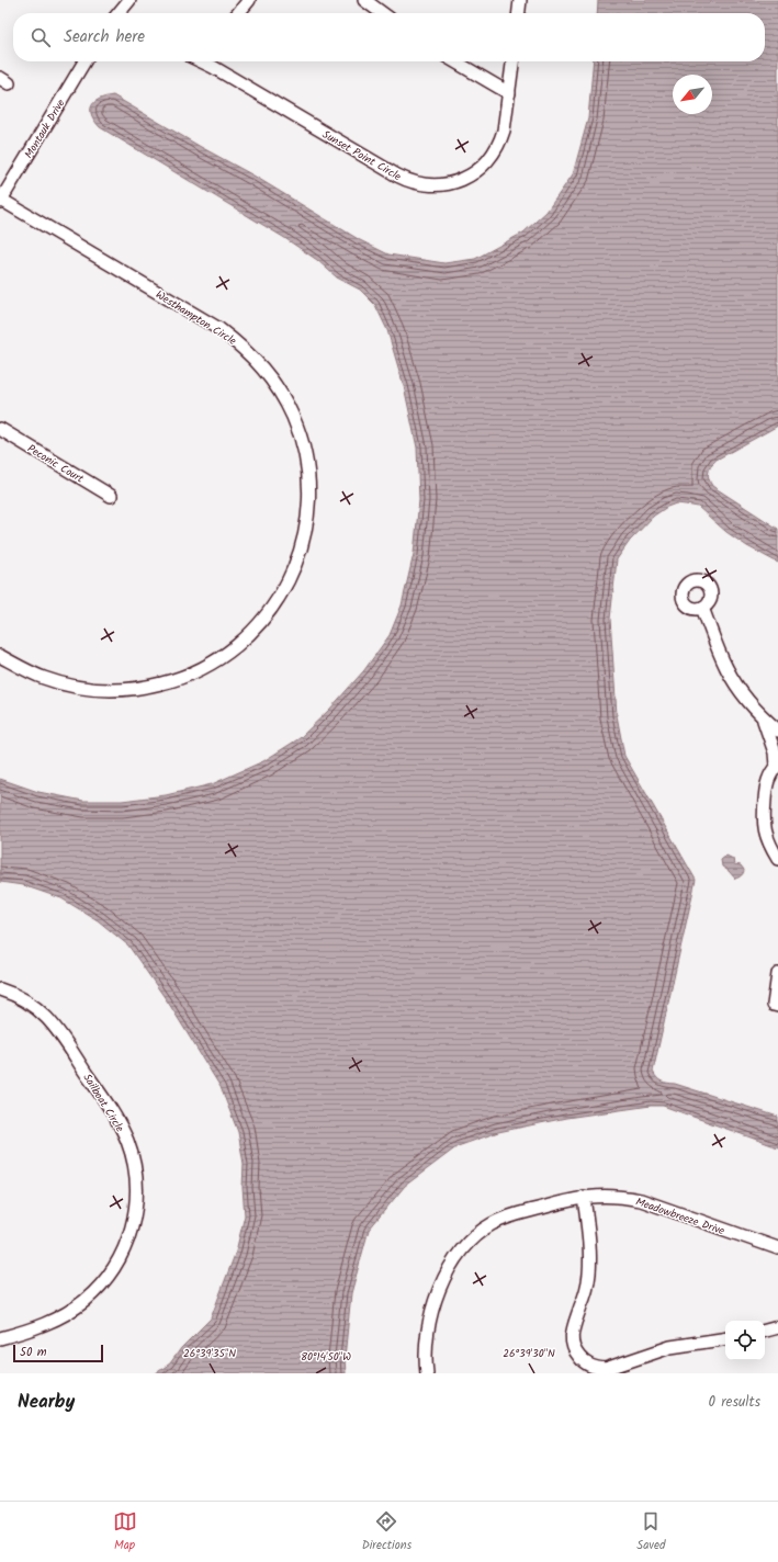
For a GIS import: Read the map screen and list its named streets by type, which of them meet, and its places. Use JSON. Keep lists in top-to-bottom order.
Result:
{
  "streets": {
    "street": [
      "Montauk Drive",
      "Sunset Point Circle",
      "Westhampton Circle",
      "Peconic Court",
      "Sailboat Circle",
      "Meadowbreeze Drive"
    ]
  },
  "crossings": [
    ["Montauk Drive", "Westhampton Circle"]
  ],
  "scale_bar": "50 m",
  "north": "bottom left",
  "page": {
    "search": "Search here",
    "scale": "50 m",
    "heading": ["Nearby", "0 results"],
    "nav": ["Map", "Directions", "Saved"]
  },
  "coordinates": ["26°39'35\"N", "26°39'30\"N", "80°14'50\"W"]
}
